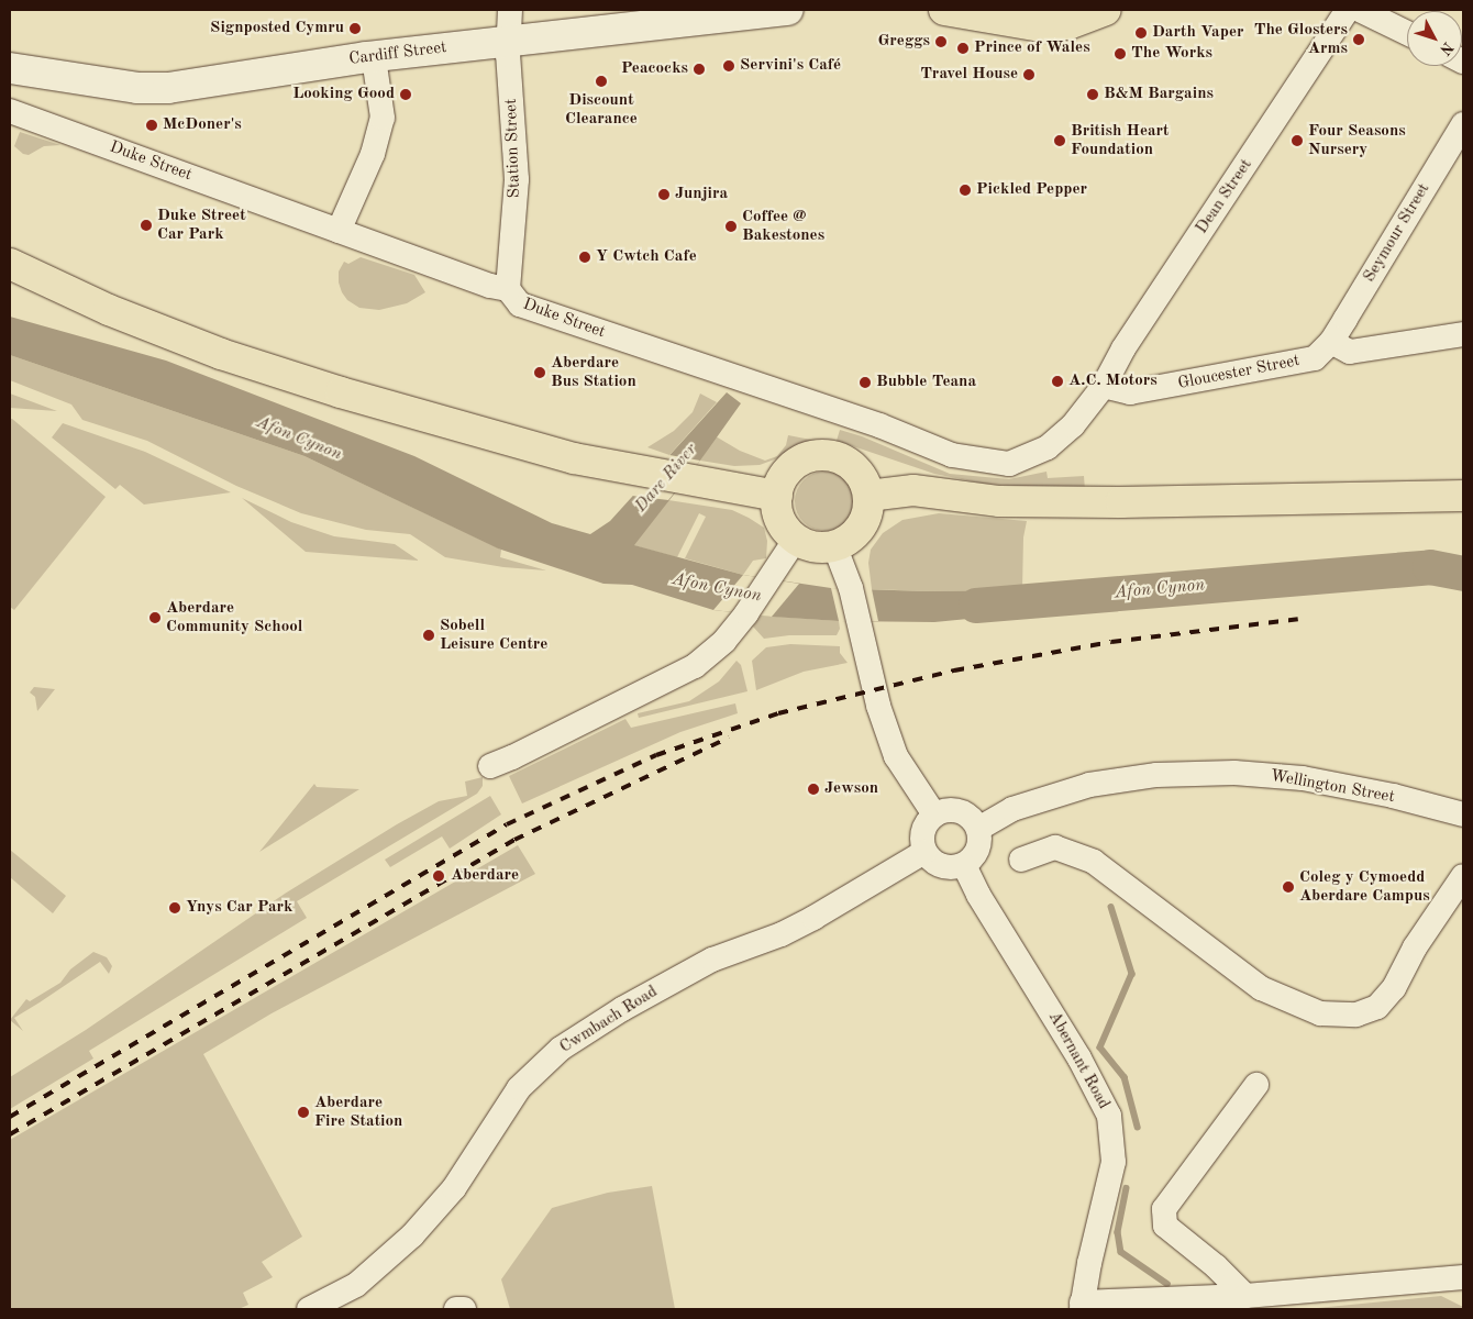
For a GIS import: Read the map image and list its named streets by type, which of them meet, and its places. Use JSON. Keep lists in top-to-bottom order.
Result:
{
  "streets": {
    "main road": ["Cardiff Street"],
    "street": [
      "Station Street",
      "Duke Street",
      "Dean Street",
      "Seymour Street",
      "Gloucester Street",
      "Wellington Street",
      "Cwmbach Road",
      "Abernant Road"
    ]
  },
  "crossings": [
    ["Cardiff Street", "Station Street"],
    ["Station Street", "Duke Street"],
    ["Duke Street", "Dean Street"],
    ["Duke Street", "Gloucester Street"],
    ["Dean Street", "Gloucester Street"],
    ["Seymour Street", "Gloucester Street"],
    ["Wellington Street", "Cwmbach Road"],
    ["Wellington Street", "Abernant Road"],
    ["Cwmbach Road", "Abernant Road"]
  ],
  "water": ["Afon Cynon", "Dare River"],
  "places": [
    "Signposted Cymru",
    "Darth Vaper",
    "The Glosters Arms",
    "Greggs",
    "Prince of Wales",
    "The Works",
    "Servini's Café",
    "Peacocks",
    "Travel House",
    "Discount Clearance",
    "Looking Good",
    "B&M Bargains",
    "McDoner's",
    "British Heart Foundation",
    "Four Seasons Nursery",
    "Pickled Pepper",
    "Junjira",
    "Duke Street Car Park",
    "Coffee @ Bakestones",
    "Y Cwtch Cafe",
    "Aberdare Bus Station",
    "A.C. Motors",
    "Bubble Teana",
    "Aberdare Community School",
    "Sobell Leisure Centre",
    "Jewson",
    "Aberdare",
    "Coleg y Cymoedd Aberdare Campus",
    "Ynys Car Park",
    "Aberdare Fire Station"
  ],
  "north": "bottom right"
}
